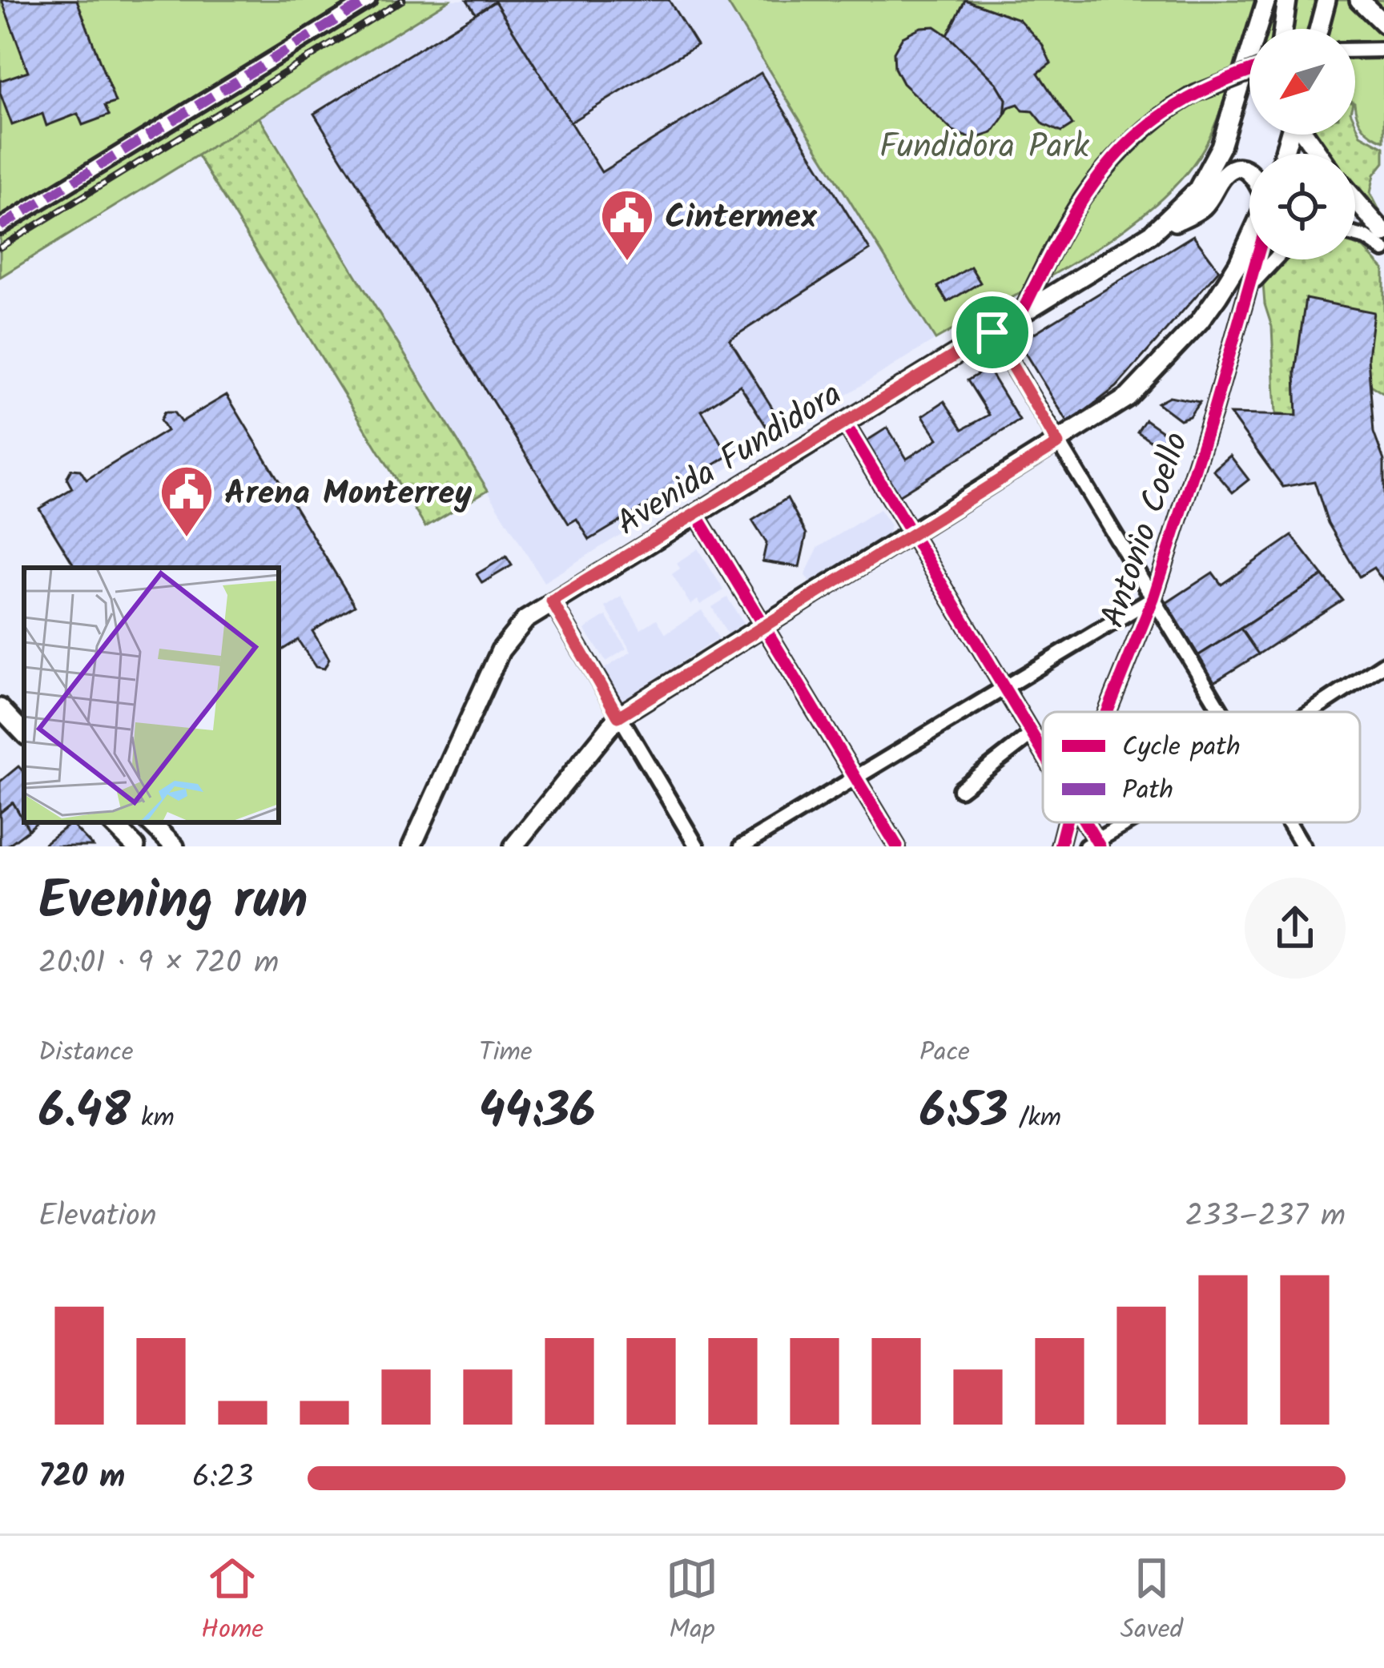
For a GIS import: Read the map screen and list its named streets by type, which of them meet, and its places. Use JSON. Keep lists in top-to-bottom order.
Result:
{
  "streets": {
    "main road": ["Avenida Fundidora"],
    "street": ["Antonio Coello"]
  },
  "parks": ["Fundidora Park"],
  "places": {
    "public building": ["Cintermex", "Arena Monterrey"]
  },
  "legend": ["Cycle path", "Path"],
  "north": "bottom left",
  "page": {
    "heading": ["Evening run", "20:01 · 9 × 720 m"],
    "stats": [
      ["Distance", "6.48 km"],
      ["Time", "44:36"],
      ["Pace", "6:53 /km"]
    ],
    "chart": ["Elevation", "233–237 m"],
    "list": [
      {
        "name": "720 m",
        "note": "6:23"
      }
    ],
    "tabs": ["Home", "Map", "Saved"]
  }
}
